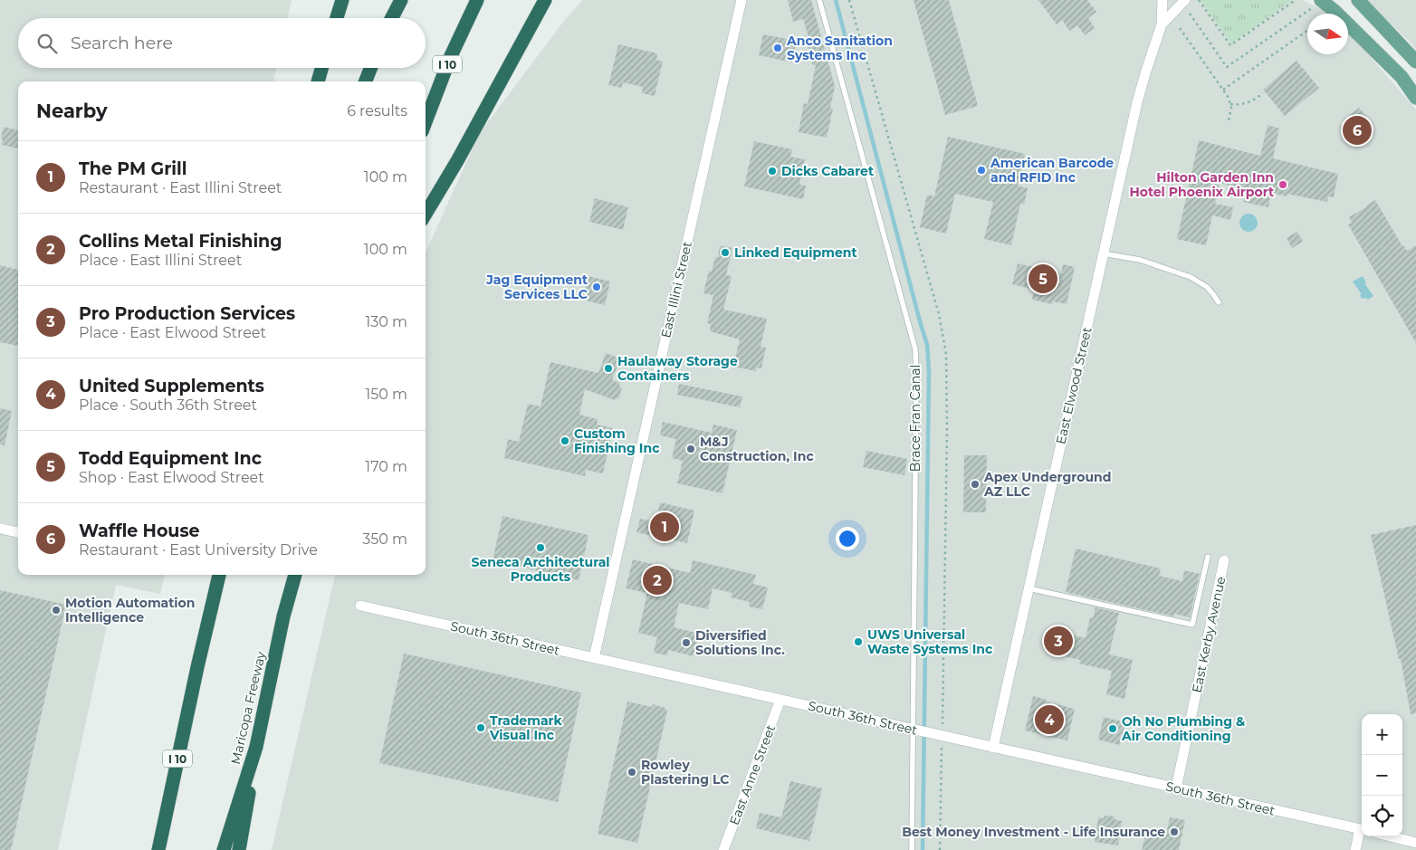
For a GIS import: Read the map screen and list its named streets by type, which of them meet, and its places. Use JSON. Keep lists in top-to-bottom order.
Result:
{
  "streets": {
    "highway": ["I 10", "Maricopa Freeway"],
    "street": [
      "East Illini Street",
      "East Elwood Street",
      "East Kerby Avenue",
      "South 36th Street",
      "East Anne Street"
    ],
    "lane": ["Brace Fran Canal"]
  },
  "crossings": [
    ["East Illini Street", "South 36th Street"],
    ["East Elwood Street", "South 36th Street"],
    ["Brace Fran Canal", "South 36th Street"],
    ["East Kerby Avenue", "South 36th Street"],
    ["South 36th Street", "East Anne Street"]
  ],
  "places": [
    "Anco Sanitation Systems Inc",
    "American Barcode and RFID Inc",
    "Dicks Cabaret",
    "Hilton Garden Inn Hotel Phoenix Airport",
    "Linked Equipment",
    "Jag Equipment Services LLC",
    "Haulaway Storage Containers",
    "Custom Finishing Inc",
    "M&J Construction, Inc",
    "Apex Underground AZ LLC",
    "Seneca Architectural Products",
    "Motion Automation Intelligence",
    "UWS Universal Waste Systems Inc",
    "Diversified Solutions Inc.",
    "Trademark Visual Inc",
    "Oh No Plumbing & Air Conditioning",
    "Rowley Plastering LC",
    "Best Money Investment - Life Insurance"
  ],
  "north": "right",
  "page": {
    "search": "Search here",
    "heading": ["Nearby", "6 results"],
    "pins": [
      "6",
      "5",
      "1",
      "2",
      "3",
      "4"
    ],
    "list": [
      {
        "mark": "1",
        "name": "The PM Grill",
        "note": "Restaurant · East Illini Street",
        "value": "100 m"
      },
      {
        "mark": "2",
        "name": "Collins Metal Finishing",
        "note": "Place · East Illini Street",
        "value": "100 m"
      },
      {
        "mark": "3",
        "name": "Pro Production Services",
        "note": "Place · East Elwood Street",
        "value": "130 m"
      },
      {
        "mark": "4",
        "name": "United Supplements",
        "note": "Place · South 36th Street",
        "value": "150 m"
      },
      {
        "mark": "5",
        "name": "Todd Equipment Inc",
        "note": "Shop · East Elwood Street",
        "value": "170 m"
      },
      {
        "mark": "6",
        "name": "Waffle House",
        "note": "Restaurant · East University Drive",
        "value": "350 m"
      }
    ],
    "map_buttons": ["+", "−"]
  }
}
